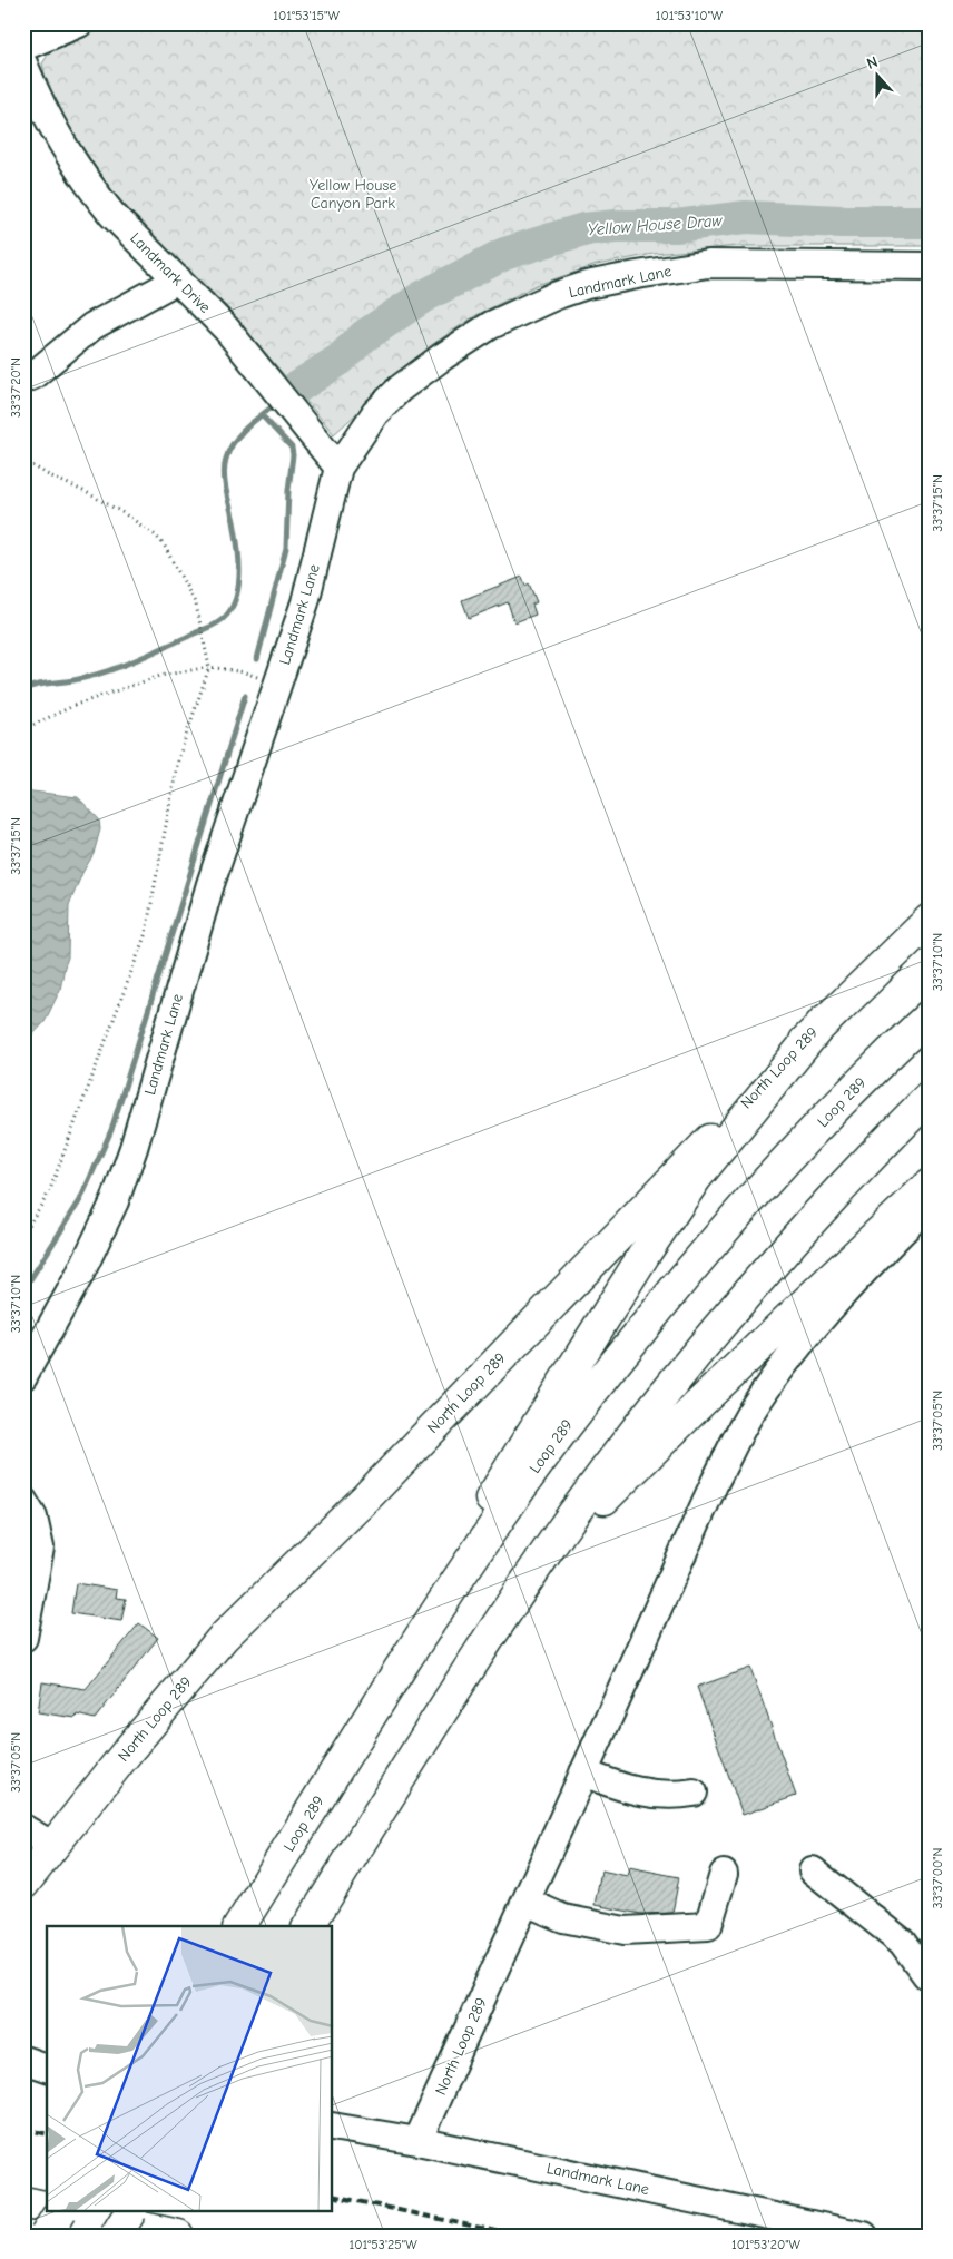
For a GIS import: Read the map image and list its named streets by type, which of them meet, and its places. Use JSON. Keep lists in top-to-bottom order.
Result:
{
  "streets": {
    "main road": ["North Loop 289", "Loop 289"],
    "street": ["Landmark Drive", "Landmark Lane"]
  },
  "crossings": [
    ["Landmark Drive", "Landmark Lane"],
    ["Landmark Lane", "North Loop 289"]
  ],
  "water": ["Yellow House Draw"],
  "parks": ["Yellow House Canyon Park"],
  "north": "top",
  "coordinates": [
    "101°53'15\"W",
    "101°53'10\"W",
    "33°37'20\"N",
    "33°37'15\"N",
    "33°37'10\"N",
    "33°37'05\"N",
    "33°37'00\"N",
    "101°53'25\"W",
    "101°53'20\"W"
  ]
}
